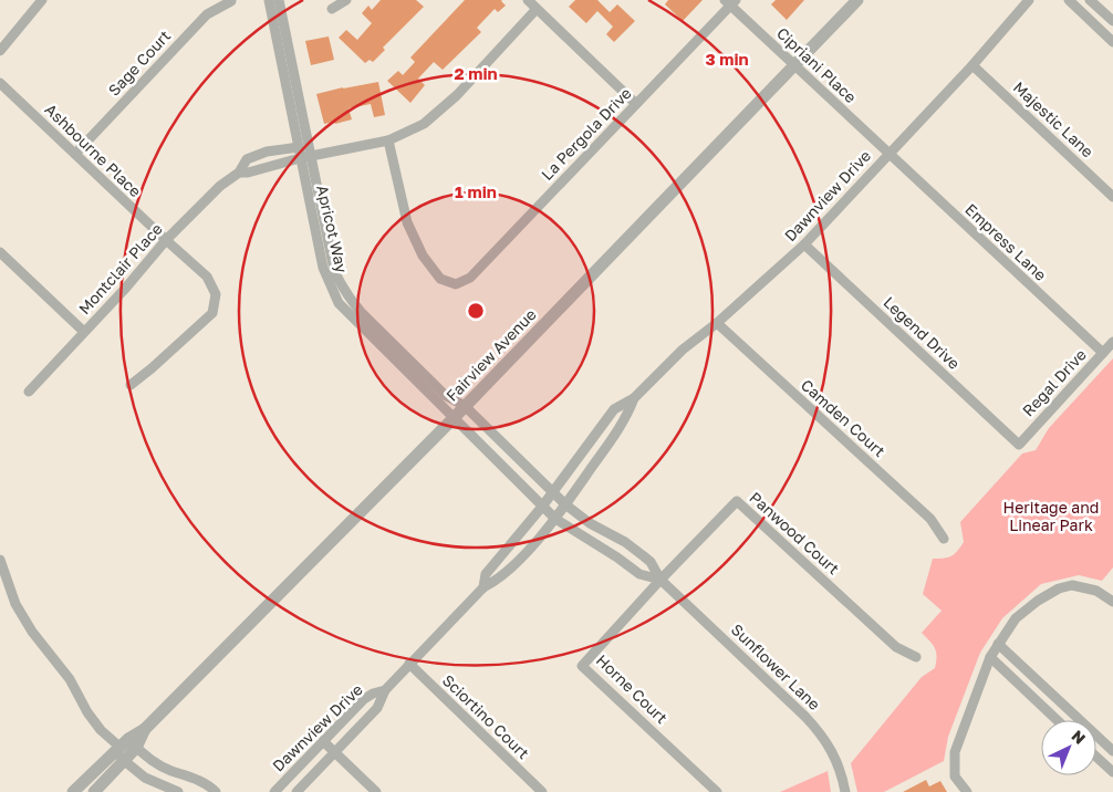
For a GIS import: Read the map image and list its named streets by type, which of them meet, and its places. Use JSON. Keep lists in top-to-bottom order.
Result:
{
  "streets": {
    "street": [
      "Sage Court",
      "Cipriani Place",
      "Majestic Lane",
      "La Pergola Drive",
      "Ashbourne Place",
      "Dawnview Drive",
      "Apricot Way",
      "Empress Lane",
      "Montclair Place",
      "Legend Drive",
      "Fairview Avenue",
      "Regal Drive",
      "Camden Court",
      "Panwood Court",
      "Sunflower Lane",
      "Horne Court",
      "Sciortino Court"
    ]
  },
  "crossings": [
    ["Sage Court", "Ashbourne Place"],
    ["Cipriani Place", "La Pergola Drive"],
    ["Cipriani Place", "Dawnview Drive"],
    ["Cipriani Place", "Empress Lane"],
    ["Cipriani Place", "Fairview Avenue"],
    ["Majestic Lane", "Dawnview Drive"],
    ["La Pergola Drive", "Montclair Place"],
    ["Ashbourne Place", "Montclair Place"],
    ["Dawnview Drive", "Empress Lane"],
    ["Dawnview Drive", "Legend Drive"],
    ["Dawnview Drive", "Camden Court"],
    ["Dawnview Drive", "Sunflower Lane"],
    ["Dawnview Drive", "Sciortino Court"],
    ["Apricot Way", "Montclair Place"],
    ["Apricot Way", "Fairview Avenue"],
    ["Apricot Way", "Sunflower Lane"],
    ["Empress Lane", "Regal Drive"],
    ["Legend Drive", "Regal Drive"],
    ["Fairview Avenue", "Sunflower Lane"],
    ["Panwood Court", "Sunflower Lane"],
    ["Panwood Court", "Horne Court"],
    ["Sunflower Lane", "Horne Court"]
  ],
  "parks": ["Heritage and Linear Park"],
  "north": "top right",
  "rings": ["3 min", "2 min", "1 min"]
}
